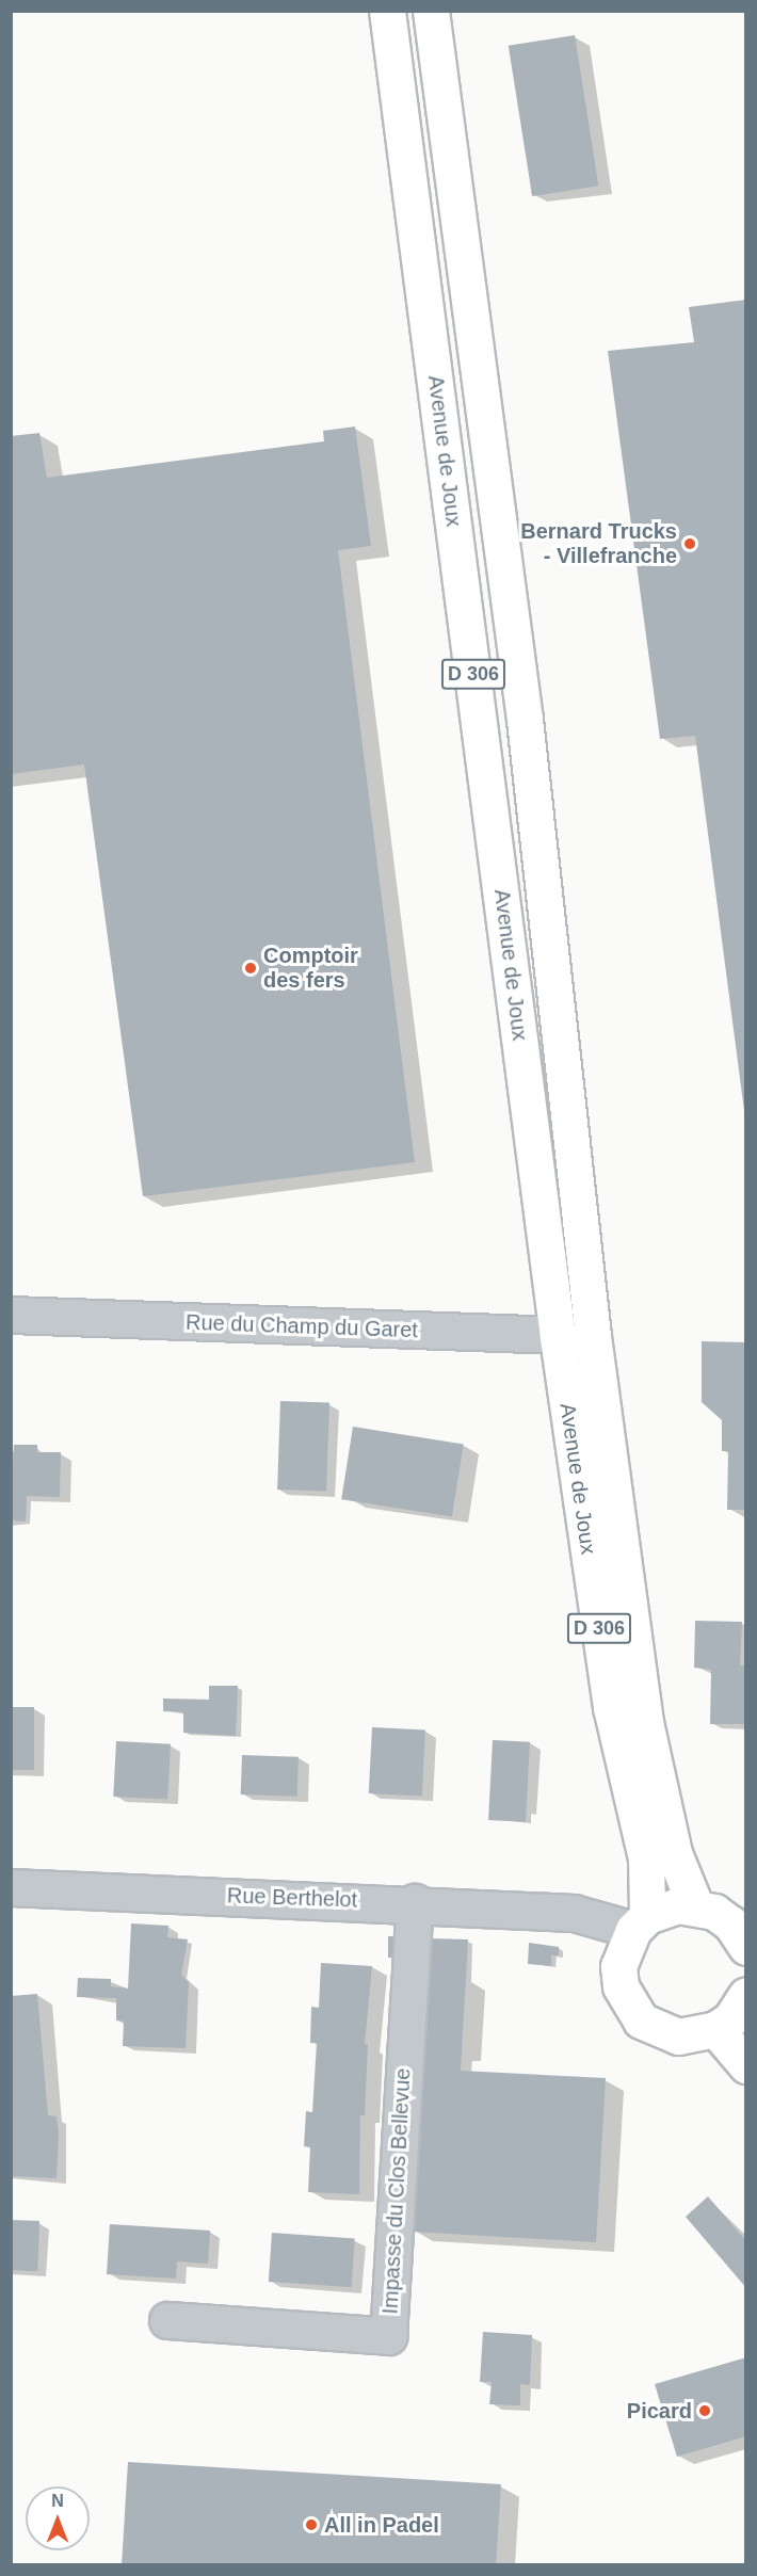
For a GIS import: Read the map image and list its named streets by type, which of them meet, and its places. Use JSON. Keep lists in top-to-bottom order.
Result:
{
  "streets": {
    "main road": ["Avenue de Joux", "D 306"],
    "street": ["Rue du Champ du Garet", "Rue Berthelot", "Impasse du Clos Bellevue"]
  },
  "crossings": [
    ["Avenue de Joux", "Rue du Champ du Garet"],
    ["Avenue de Joux", "Rue Berthelot"],
    ["Rue Berthelot", "Impasse du Clos Bellevue"]
  ],
  "places": [
    "Bernard Trucks - Villefranche",
    "Comptoir des fers",
    "Picard",
    "All in Padel"
  ],
  "north": "top"
}
